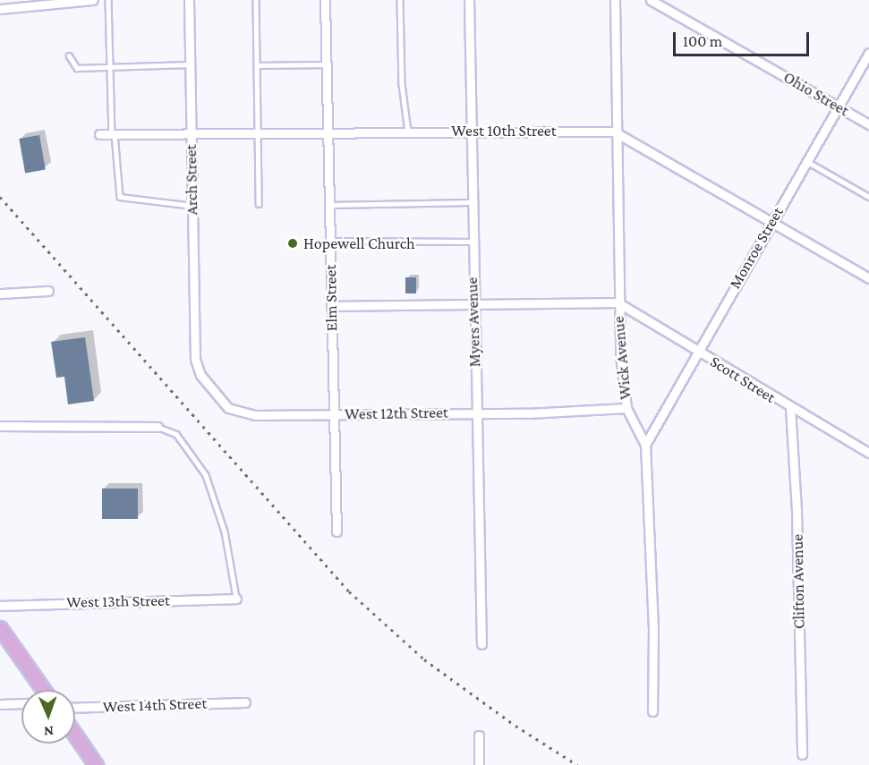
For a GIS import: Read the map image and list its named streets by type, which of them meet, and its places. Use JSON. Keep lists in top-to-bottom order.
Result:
{
  "streets": {
    "street": [
      "Ohio Street",
      "West 10th Street",
      "Arch Street",
      "Monroe Street",
      "Elm Street",
      "Myers Avenue",
      "Wick Avenue",
      "Scott Street",
      "West 12th Street",
      "Clifton Avenue",
      "West 13th Street",
      "West 14th Street"
    ]
  },
  "crossings": [
    ["Ohio Street", "Monroe Street"],
    ["West 10th Street", "Arch Street"],
    ["West 10th Street", "Monroe Street"],
    ["West 10th Street", "Elm Street"],
    ["West 10th Street", "Myers Avenue"],
    ["West 10th Street", "Wick Avenue"],
    ["Arch Street", "West 12th Street"],
    ["Monroe Street", "Wick Avenue"],
    ["Monroe Street", "Scott Street"],
    ["Elm Street", "West 12th Street"],
    ["Myers Avenue", "West 12th Street"],
    ["Wick Avenue", "Scott Street"],
    ["Wick Avenue", "West 12th Street"],
    ["Scott Street", "Clifton Avenue"]
  ],
  "places": ["Hopewell Church"],
  "scale_bar": "100 m",
  "north": "bottom"
}
